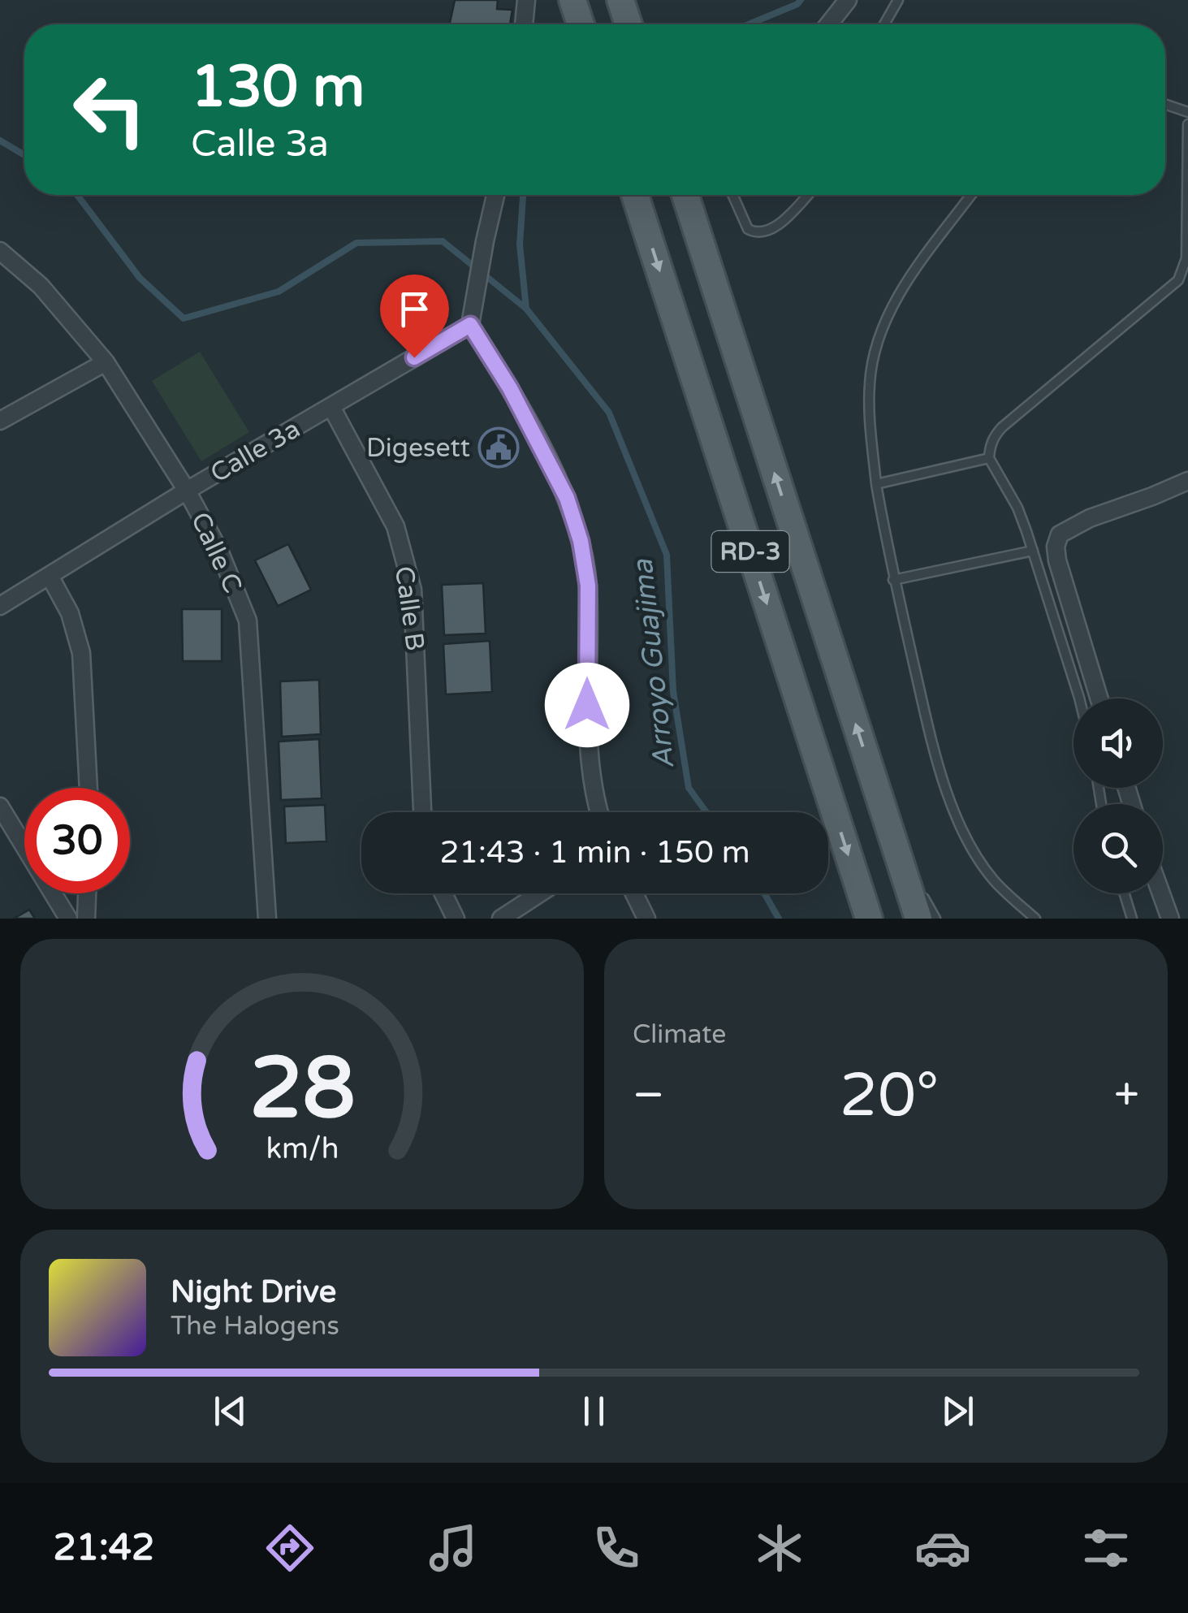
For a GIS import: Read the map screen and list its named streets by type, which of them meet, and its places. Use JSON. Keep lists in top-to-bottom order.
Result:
{
  "streets": {
    "main road": ["RD-3"],
    "street": ["Calle 3a", "Calle C", "Calle B"]
  },
  "crossings": [
    ["Calle 3a", "Calle C"],
    ["Calle 3a", "Calle B"]
  ],
  "water": ["Arroyo Guajima"],
  "places": {
    "public building": ["Digesett"]
  },
  "page": {
    "turn": ["130 m", "Calle 3a"],
    "limit": "30",
    "trip": "21:43 · 1 min · 150 m",
    "tile": "Climate",
    "heat": ["−", "20°", "+"],
    "song": ["Night Drive", "The Halogens"],
    "tabs": "21:42",
    "gauge": ["28", "km/h"]
  }
}
